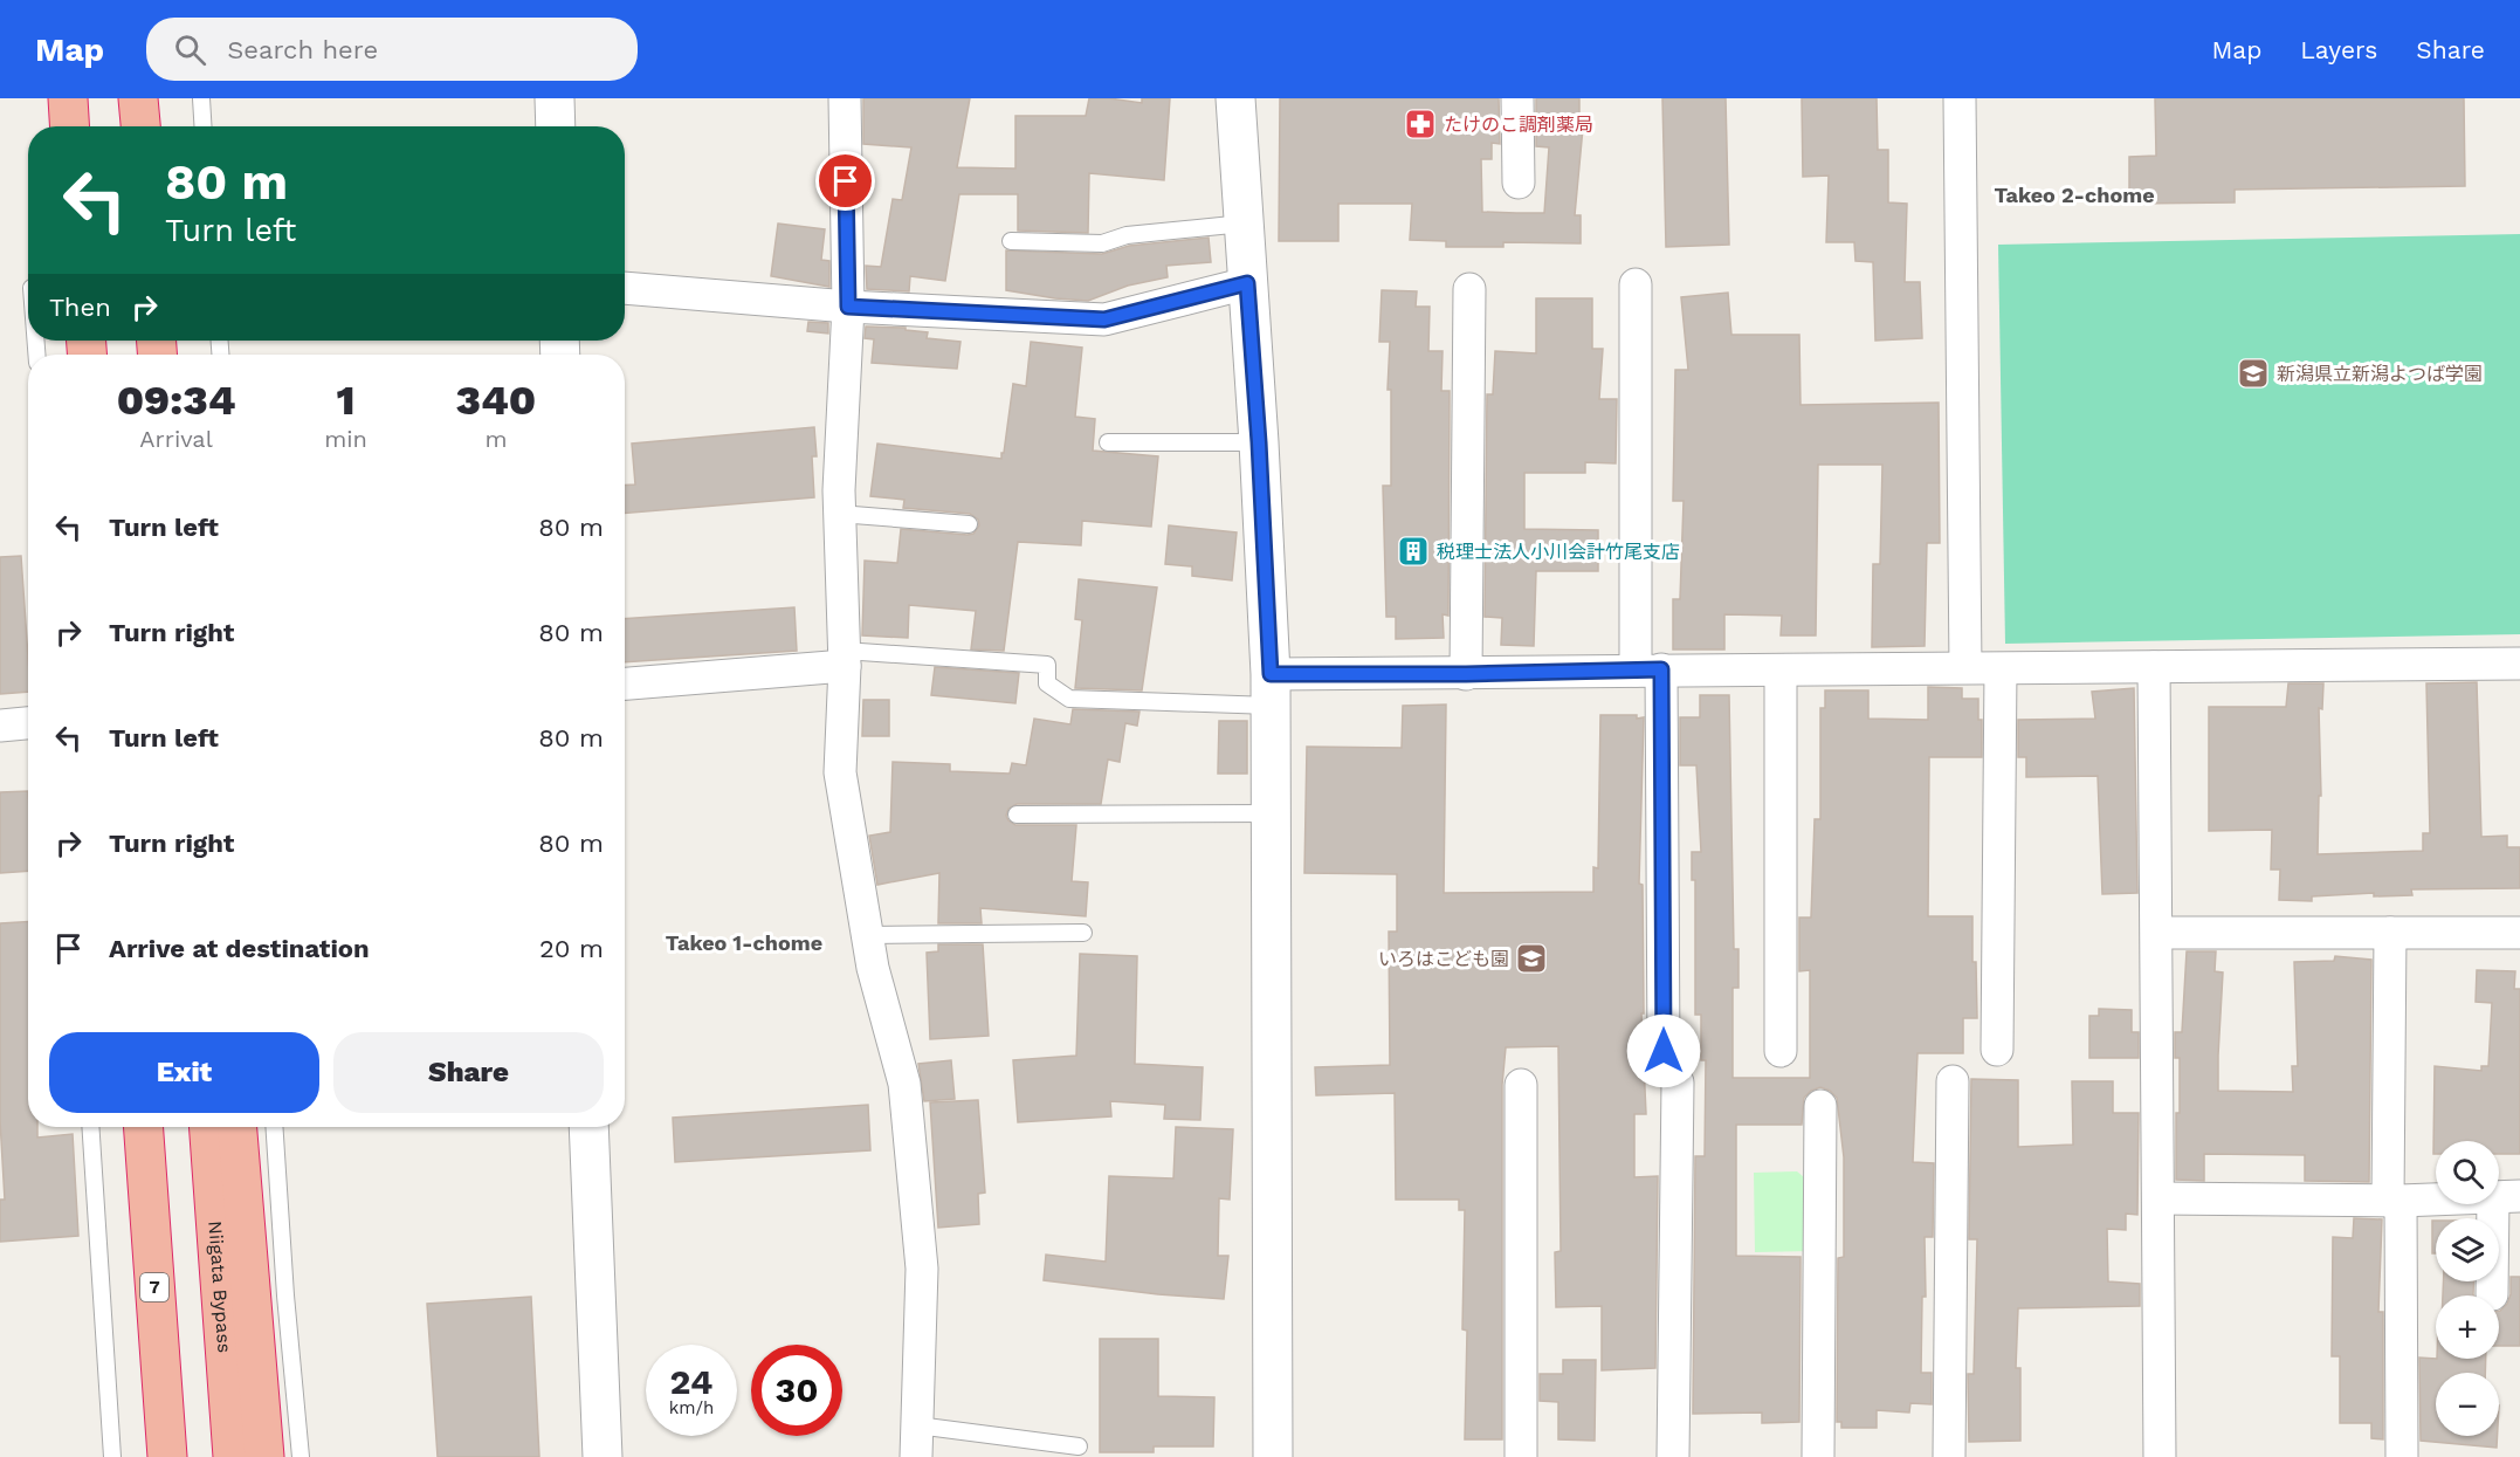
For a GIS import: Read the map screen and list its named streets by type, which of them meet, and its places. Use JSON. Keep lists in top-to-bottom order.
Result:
{
  "streets": {
    "highway": ["7", "Niigata Bypass"]
  },
  "districts": ["Takeo 2-chome", "Takeo 1-chome"],
  "places": {
    "pharmacy": ["たけのこ調剤薬局"],
    "school or university": ["新潟県立新潟よつば学園", "いろはこども園"],
    "building": ["税理士法人小川会計竹尾支店"]
  },
  "page": {
    "header": "Map",
    "search": "Search here",
    "nav": ["Map", "Layers", "Share"],
    "turn": ["80 m", "Turn left"],
    "then": "Then",
    "eta": [
      "09:34",
      "Arrival",
      "1",
      "min",
      "340",
      "m"
    ],
    "list": [
      {
        "name": "Turn left",
        "value": "80 m"
      },
      {
        "name": "Turn right",
        "value": "80 m"
      },
      {
        "name": "Turn left",
        "value": "80 m"
      },
      {
        "name": "Turn right",
        "value": "80 m"
      },
      {
        "name": "Arrive at destination",
        "value": "20 m"
      }
    ],
    "buttons": ["Exit", "Share"],
    "map_buttons": ["+", "−"],
    "speed": "24 km/h",
    "limit": "30"
  }
}
